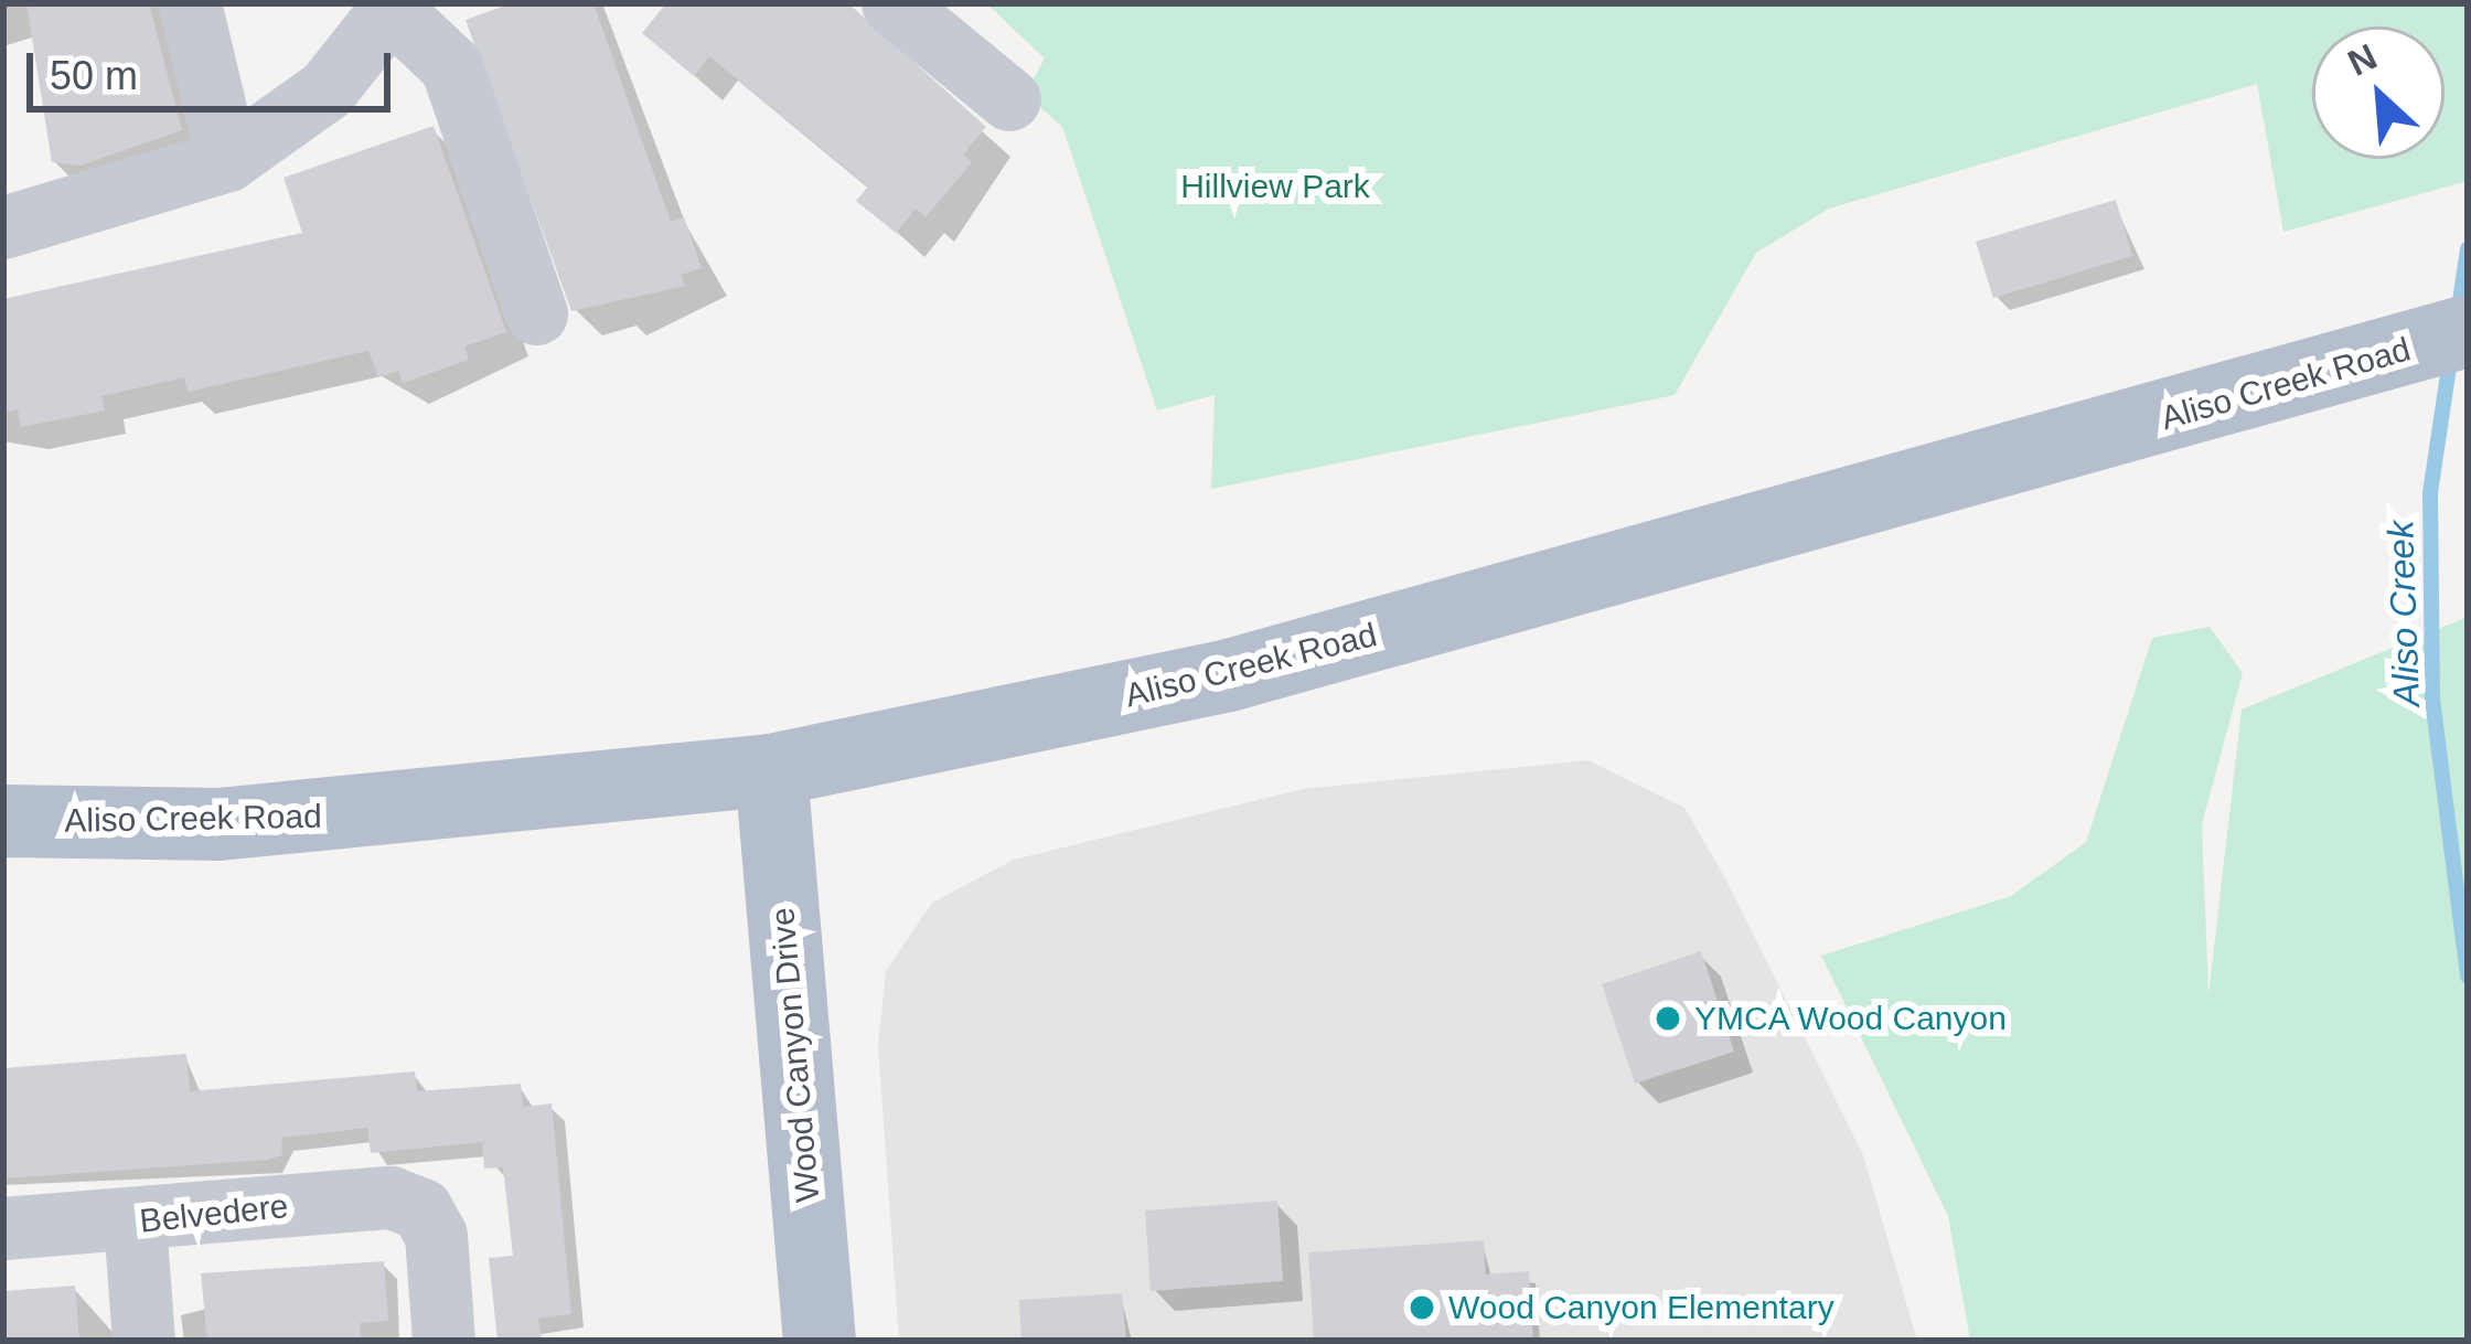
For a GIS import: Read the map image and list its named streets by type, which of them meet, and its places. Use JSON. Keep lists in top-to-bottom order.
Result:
{
  "streets": {
    "main road": ["Aliso Creek Road", "Wood Canyon Drive"],
    "street": ["Belvedere"]
  },
  "crossings": [
    ["Aliso Creek Road", "Wood Canyon Drive"]
  ],
  "water": ["Aliso Creek"],
  "parks": ["Hillview Park"],
  "places": ["YMCA Wood Canyon", "Wood Canyon Elementary"],
  "scale_bar": "50 m",
  "north": "top left"
}
